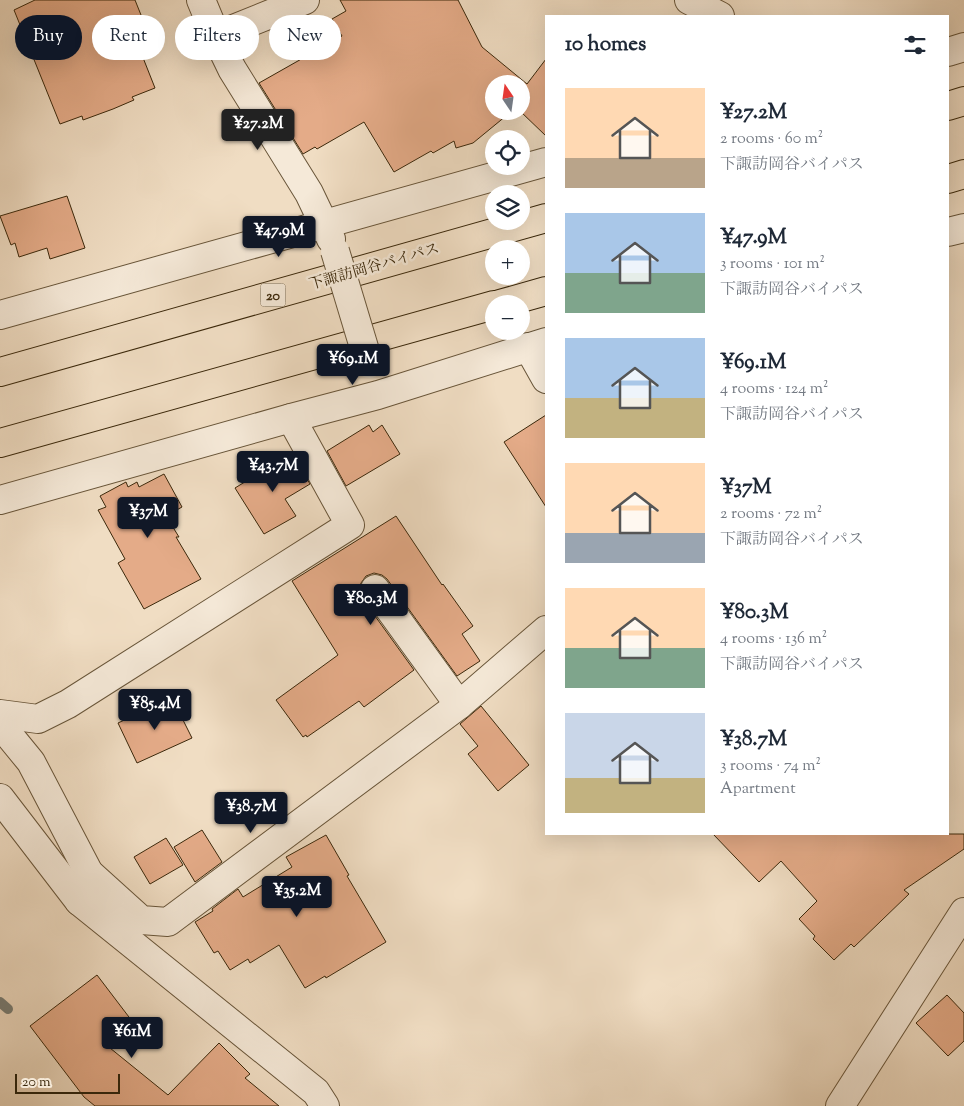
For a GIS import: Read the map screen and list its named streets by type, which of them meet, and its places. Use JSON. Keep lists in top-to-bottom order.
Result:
{
  "streets": {
    "highway": ["下諏訪岡谷バイパス", "20"]
  },
  "scale_bar": "20 m",
  "north": "top",
  "page": {
    "chip": [
      "Buy",
      "Rent",
      "Filters",
      "New"
    ],
    "heading": "10 homes",
    "map_buttons": ["+", "−"],
    "list": [
      {
        "name": "¥27.2M",
        "note": "2 rooms · 60 m² · 下諏訪岡谷バイパス"
      },
      {
        "name": "¥47.9M",
        "note": "3 rooms · 101 m² · 下諏訪岡谷バイパス"
      },
      {
        "name": "¥69.1M",
        "note": "4 rooms · 124 m² · 下諏訪岡谷バイパス"
      },
      {
        "name": "¥37M",
        "note": "2 rooms · 72 m² · 下諏訪岡谷バイパス"
      },
      {
        "name": "¥80.3M",
        "note": "4 rooms · 136 m² · 下諏訪岡谷バイパス"
      },
      {
        "name": "¥38.7M",
        "note": "3 rooms · 74 m² · Apartment"
      }
    ],
    "price": [
      "¥27.2M",
      "¥47.9M",
      "¥69.1M",
      "¥43.7M",
      "¥37M",
      "¥80.3M",
      "¥85.4M",
      "¥38.7M",
      "¥35.2M",
      "¥61M"
    ],
    "scale": "20 m"
  }
}
